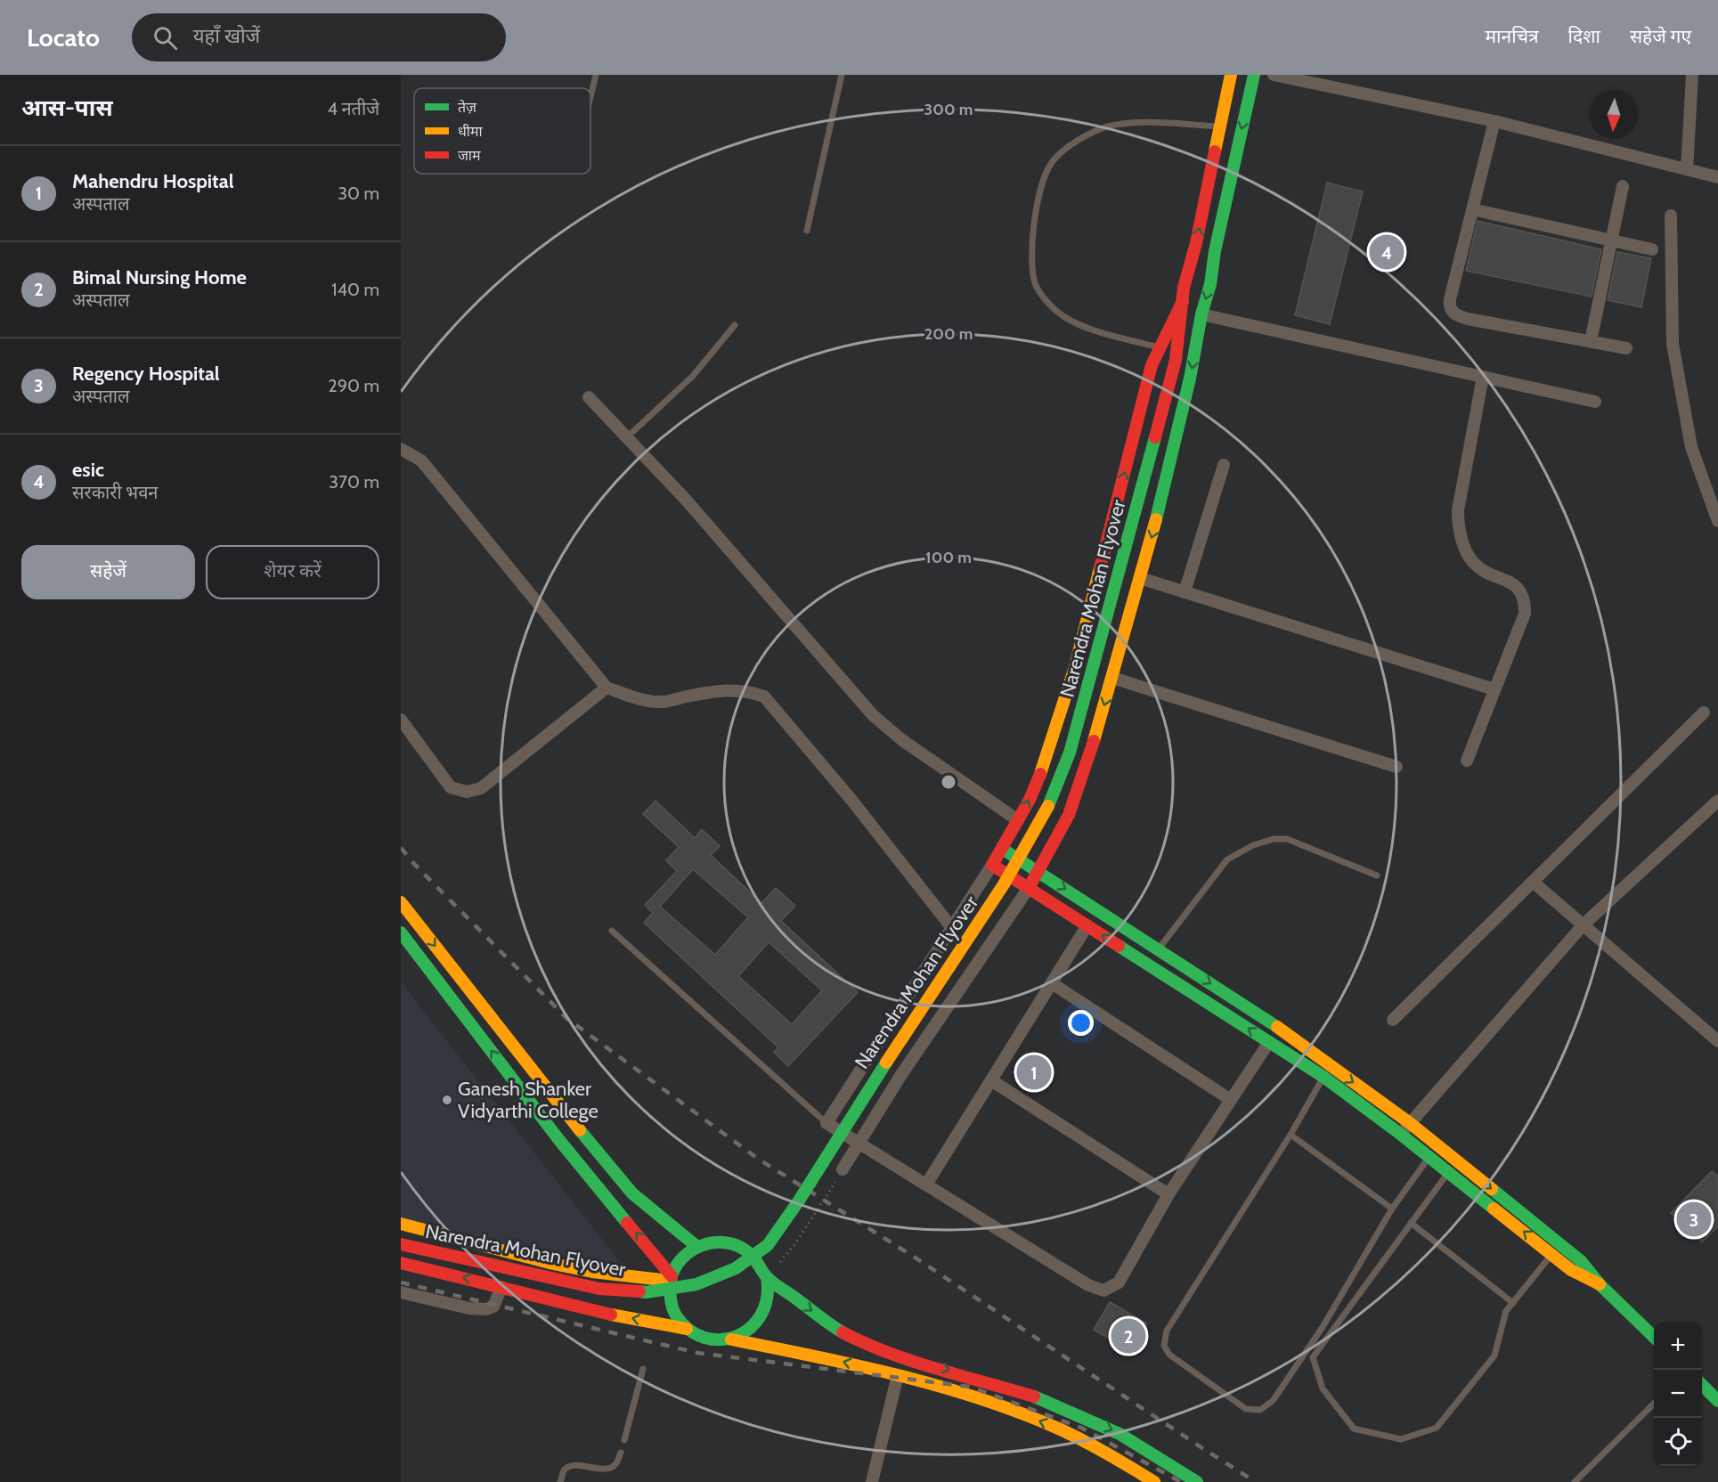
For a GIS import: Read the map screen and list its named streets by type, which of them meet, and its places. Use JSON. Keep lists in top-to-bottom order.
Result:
{
  "streets": {
    "main road": ["Narendra Mohan Flyover"]
  },
  "places": ["Ganesh Shanker Vidyarthi College"],
  "legend": ["तेज़", "धीमा", "जाम"],
  "north": "bottom",
  "page": {
    "header": "Locato",
    "search": "यहाँ खोजें",
    "nav": ["मानचित्र", "दिशा", "सहेजे गए"],
    "heading": ["आस-पास", "4 नतीजे"],
    "list": [
      {
        "mark": "1",
        "name": "Mahendru Hospital",
        "note": "अस्पताल",
        "value": "30 m"
      },
      {
        "mark": "2",
        "name": "Bimal Nursing Home",
        "note": "अस्पताल",
        "value": "140 m"
      },
      {
        "mark": "3",
        "name": "Regency Hospital",
        "note": "अस्पताल",
        "value": "290 m"
      },
      {
        "mark": "4",
        "name": "esic",
        "note": "सरकारी भवन",
        "value": "370 m"
      }
    ],
    "pins": [
      "4",
      "1",
      "3",
      "2"
    ],
    "buttons": ["सहेजें", "शेयर करें"],
    "map_buttons": ["+", "−"]
  },
  "rings": ["300 m", "200 m", "100 m"]
}
